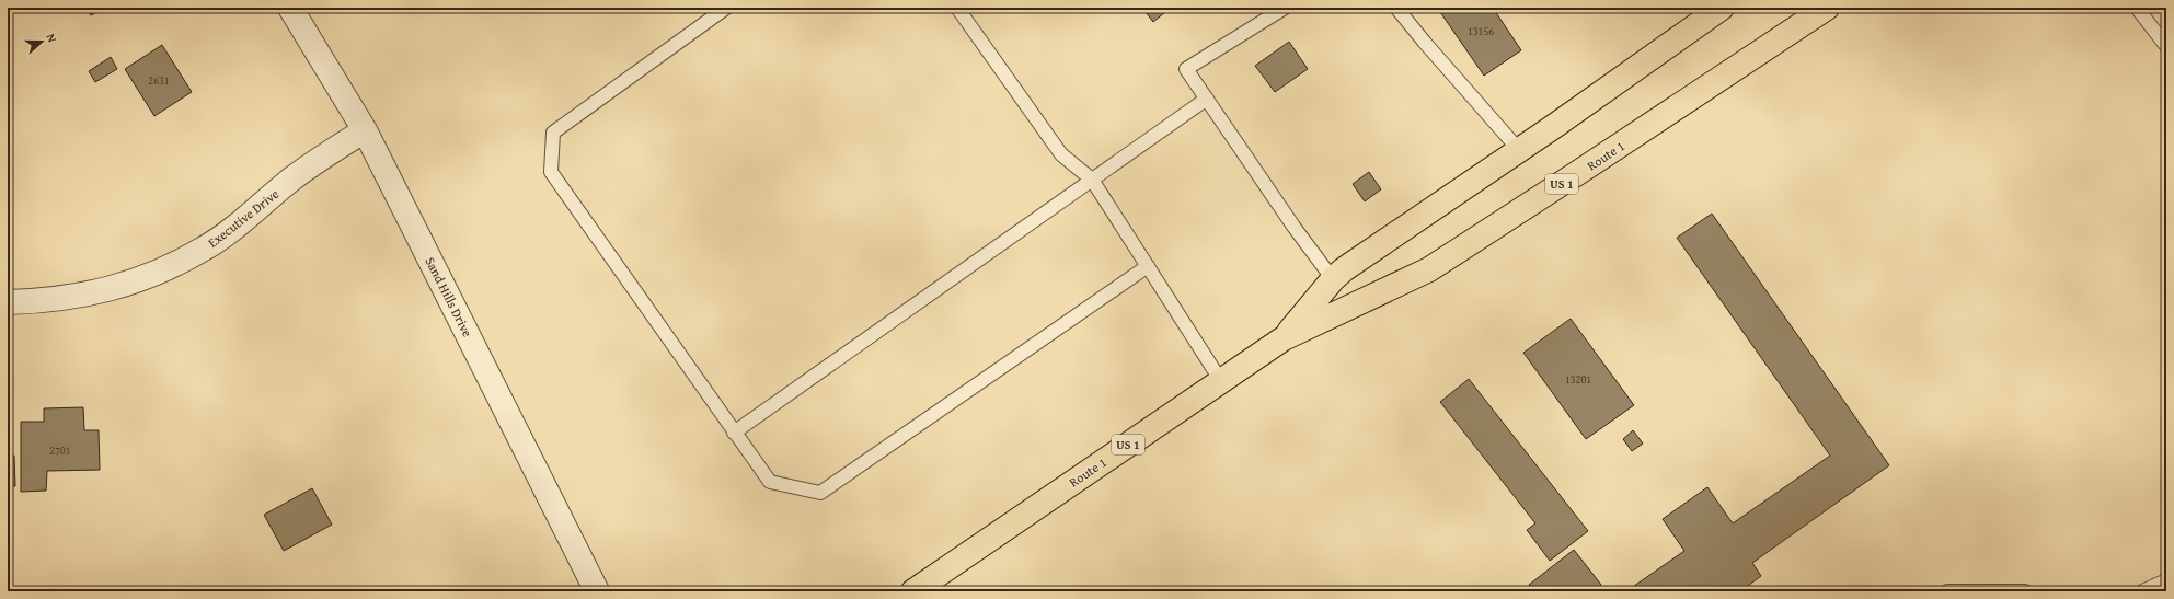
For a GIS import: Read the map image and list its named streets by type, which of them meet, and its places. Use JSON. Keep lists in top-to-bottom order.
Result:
{
  "streets": {
    "main road": ["Route 1", "US 1"],
    "street": ["Executive Drive", "Sand Hills Drive"]
  },
  "crossings": [
    ["Executive Drive", "Sand Hills Drive"]
  ],
  "house_numbers": [
    "13156",
    "2631",
    "13201",
    "2701"
  ],
  "north": "right"
}
